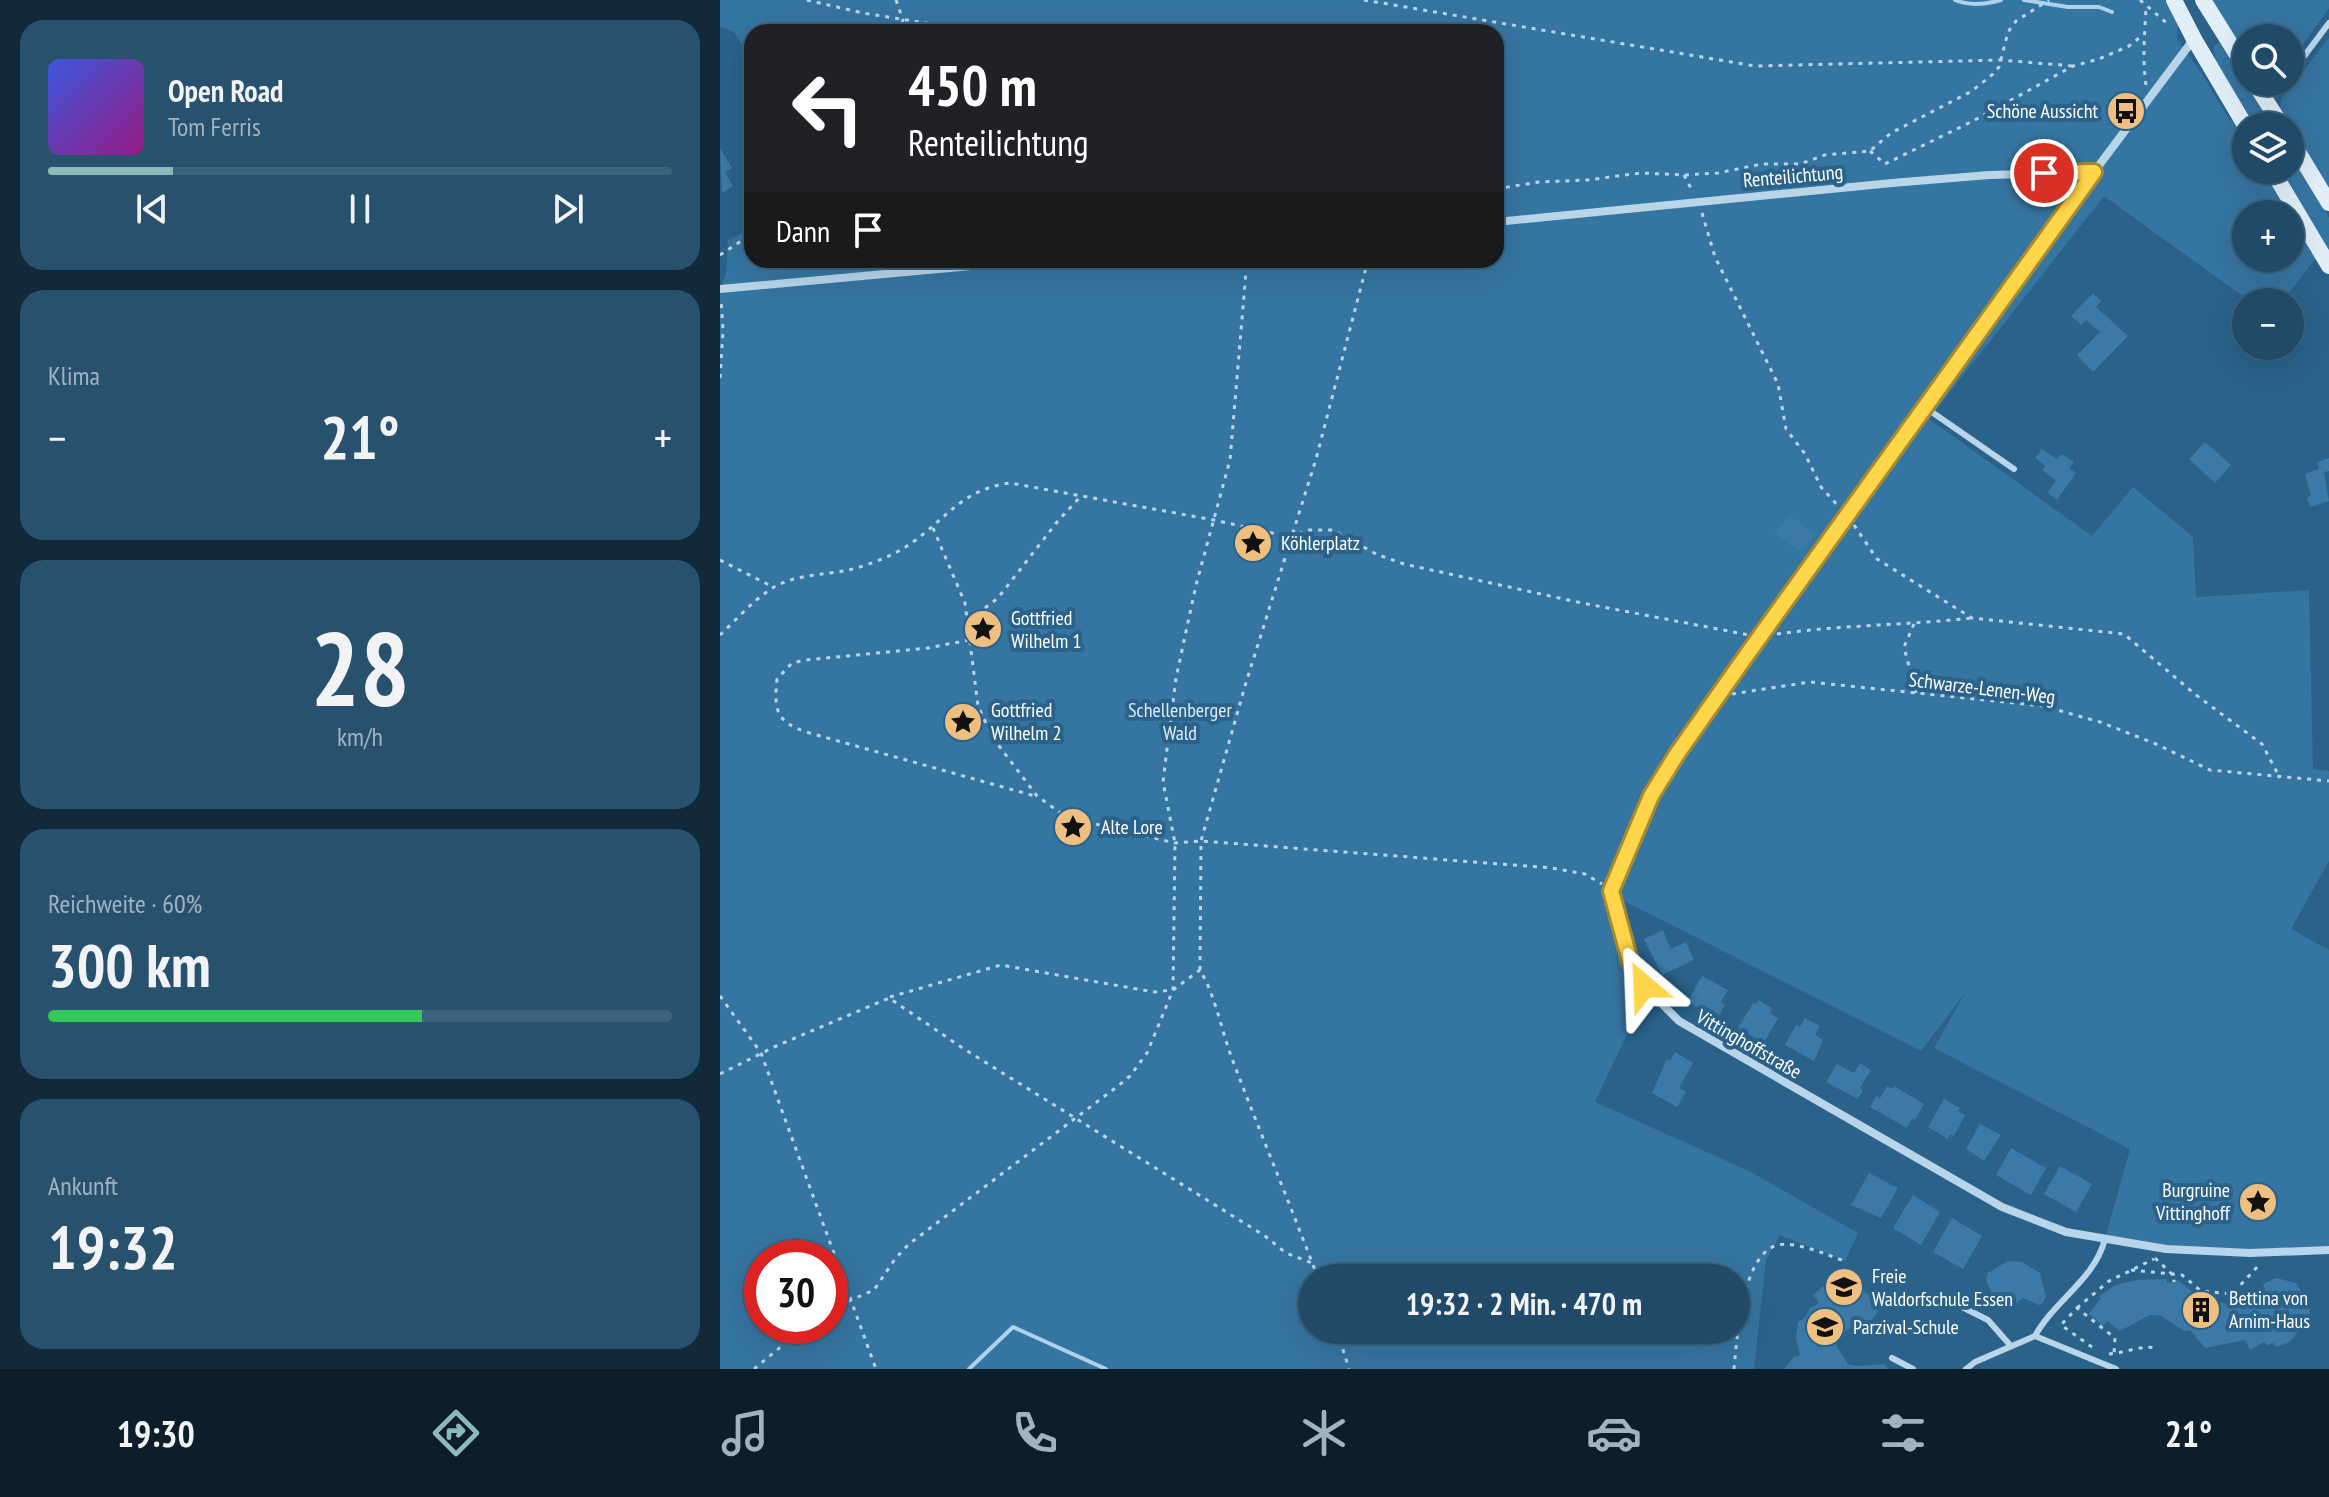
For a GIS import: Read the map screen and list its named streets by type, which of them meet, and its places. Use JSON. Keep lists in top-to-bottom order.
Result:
{
  "streets": {
    "street": ["Renteilichtung", "Vittinghoffstraße"],
    "path": ["Schwarze-Lenen-Weg"]
  },
  "parks": ["Schellenberger Wald"],
  "places": {
    "bus stop": ["Schöne Aussicht"],
    "place": [
      "Köhlerplatz",
      "Gottfried Wilhelm 1",
      "Gottfried Wilhelm 2",
      "Alte Lore",
      "Burgruine Vittinghoff"
    ],
    "school or university": ["Freie Waldorfschule Essen", "Parzival-Schule"],
    "building": ["Bettina von Arnim-Haus"]
  },
  "page": {
    "map_buttons": ["+", "−"],
    "turn": ["450 m", "Renteilichtung"],
    "song": ["Open Road", "Tom Ferris"],
    "then": "Dann",
    "tile": [
      "Klima",
      ["28", "km/h"],
      ["Reichweite · 60%", "300 km"],
      ["Ankunft", "19:32"]
    ],
    "heat": ["−", "21°", "+"],
    "limit": "30",
    "trip": "19:32 · 2 Min. · 470 m",
    "tabs": ["19:30", "21°"]
  }
}
